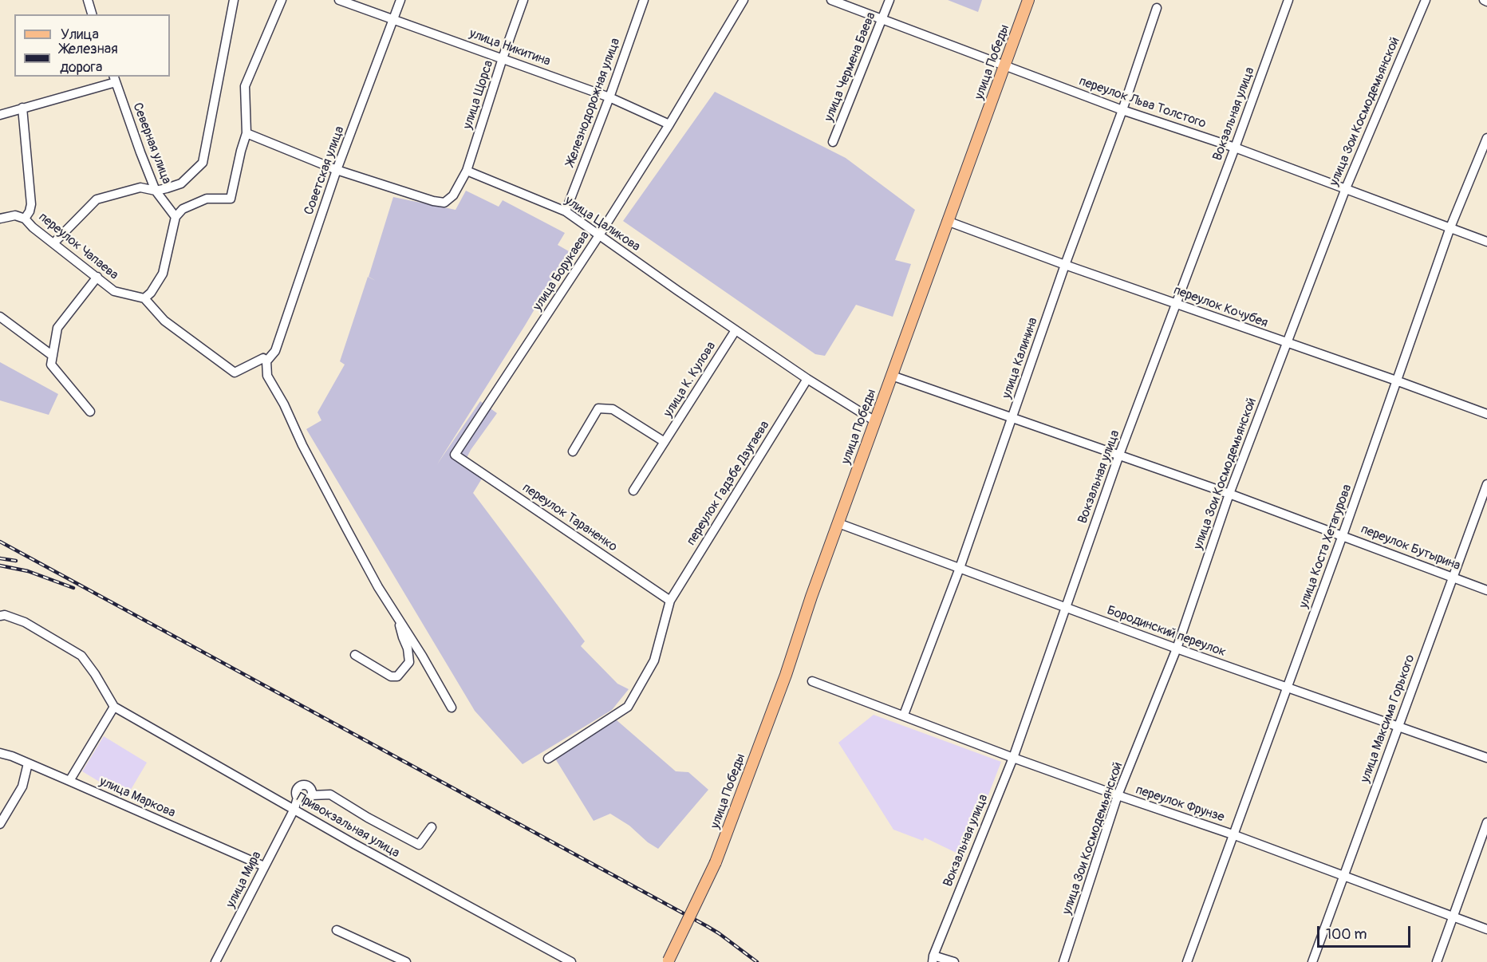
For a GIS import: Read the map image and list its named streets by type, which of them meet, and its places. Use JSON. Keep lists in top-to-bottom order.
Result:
{
  "streets": {
    "main road": ["улица Победы"],
    "street": [
      "улица Никитина",
      "улица Чермена Баева",
      "улица Щорса",
      "Железнодорожная улица",
      "переулок Льва Толстого",
      "улица Зои Космодемьянской",
      "Вокзальная улица",
      "Северная улица",
      "Советская улица",
      "улица Цаликова",
      "переулок Чапаева",
      "улица Борукаева",
      "переулок Кочубея",
      "улица Калинина",
      "улица К. Кулова",
      "переулок Гадзбе Дзугаева",
      "переулок Тараненко",
      "улица Коста Хетагурова",
      "переулок Бутырина",
      "Бородинский переулок",
      "улица Максима Горького",
      "улица Маркова",
      "переулок Фрунзе",
      "Привокзальная улица",
      "улица Мира"
    ]
  },
  "crossings": [
    ["улица Никитина", "улица Щорса"],
    ["улица Никитина", "Железнодорожная улица"],
    ["улица Никитина", "Советская улица"],
    ["улица Никитина", "улица Борукаева"],
    ["улица Победы", "переулок Льва Толстого"],
    ["улица Победы", "улица Цаликова"],
    ["улица Победы", "переулок Кочубея"],
    ["улица Победы", "переулок Бутырина"],
    ["улица Победы", "Бородинский переулок"],
    ["улица Чермена Баева", "переулок Льва Толстого"],
    ["улица Щорса", "улица Цаликова"],
    ["Железнодорожная улица", "улица Цаликова"],
    ["переулок Льва Толстого", "улица Зои Космодемьянской"],
    ["переулок Льва Толстого", "Вокзальная улица"],
    ["переулок Льва Толстого", "улица Калинина"],
    ["переулок Льва Толстого", "улица Коста Хетагурова"],
    ["улица Зои Космодемьянской", "переулок Кочубея"],
    ["улица Зои Космодемьянской", "переулок Бутырина"],
    ["улица Зои Космодемьянской", "Бородинский переулок"],
    ["улица Зои Космодемьянской", "переулок Фрунзе"],
    ["Вокзальная улица", "переулок Кочубея"],
    ["Вокзальная улица", "переулок Бутырина"],
    ["Вокзальная улица", "Бородинский переулок"],
    ["Вокзальная улица", "переулок Фрунзе"],
    ["Северная улица", "переулок Чапаева"],
    ["улица Цаликова", "улица Борукаева"],
    ["улица Цаликова", "улица К. Кулова"],
    ["улица Цаликова", "переулок Гадзбе Дзугаева"],
    ["улица Борукаева", "переулок Тараненко"],
    ["переулок Кочубея", "улица Калинина"],
    ["переулок Кочубея", "улица Коста Хетагурова"],
    ["улица Калинина", "переулок Бутырина"],
    ["улица Калинина", "Бородинский переулок"],
    ["улица Калинина", "переулок Фрунзе"],
    ["переулок Гадзбе Дзугаева", "переулок Тараненко"],
    ["улица Коста Хетагурова", "переулок Бутырина"],
    ["улица Коста Хетагурова", "Бородинский переулок"],
    ["улица Коста Хетагурова", "переулок Фрунзе"],
    ["переулок Бутырина", "улица Максима Горького"],
    ["Бородинский переулок", "улица Максима Горького"],
    ["улица Максима Горького", "переулок Фрунзе"],
    ["улица Маркова", "улица Мира"],
    ["Привокзальная улица", "улица Мира"]
  ],
  "legend": ["Улица", "Железная дорога"],
  "scale_bar": "100 m"
}
